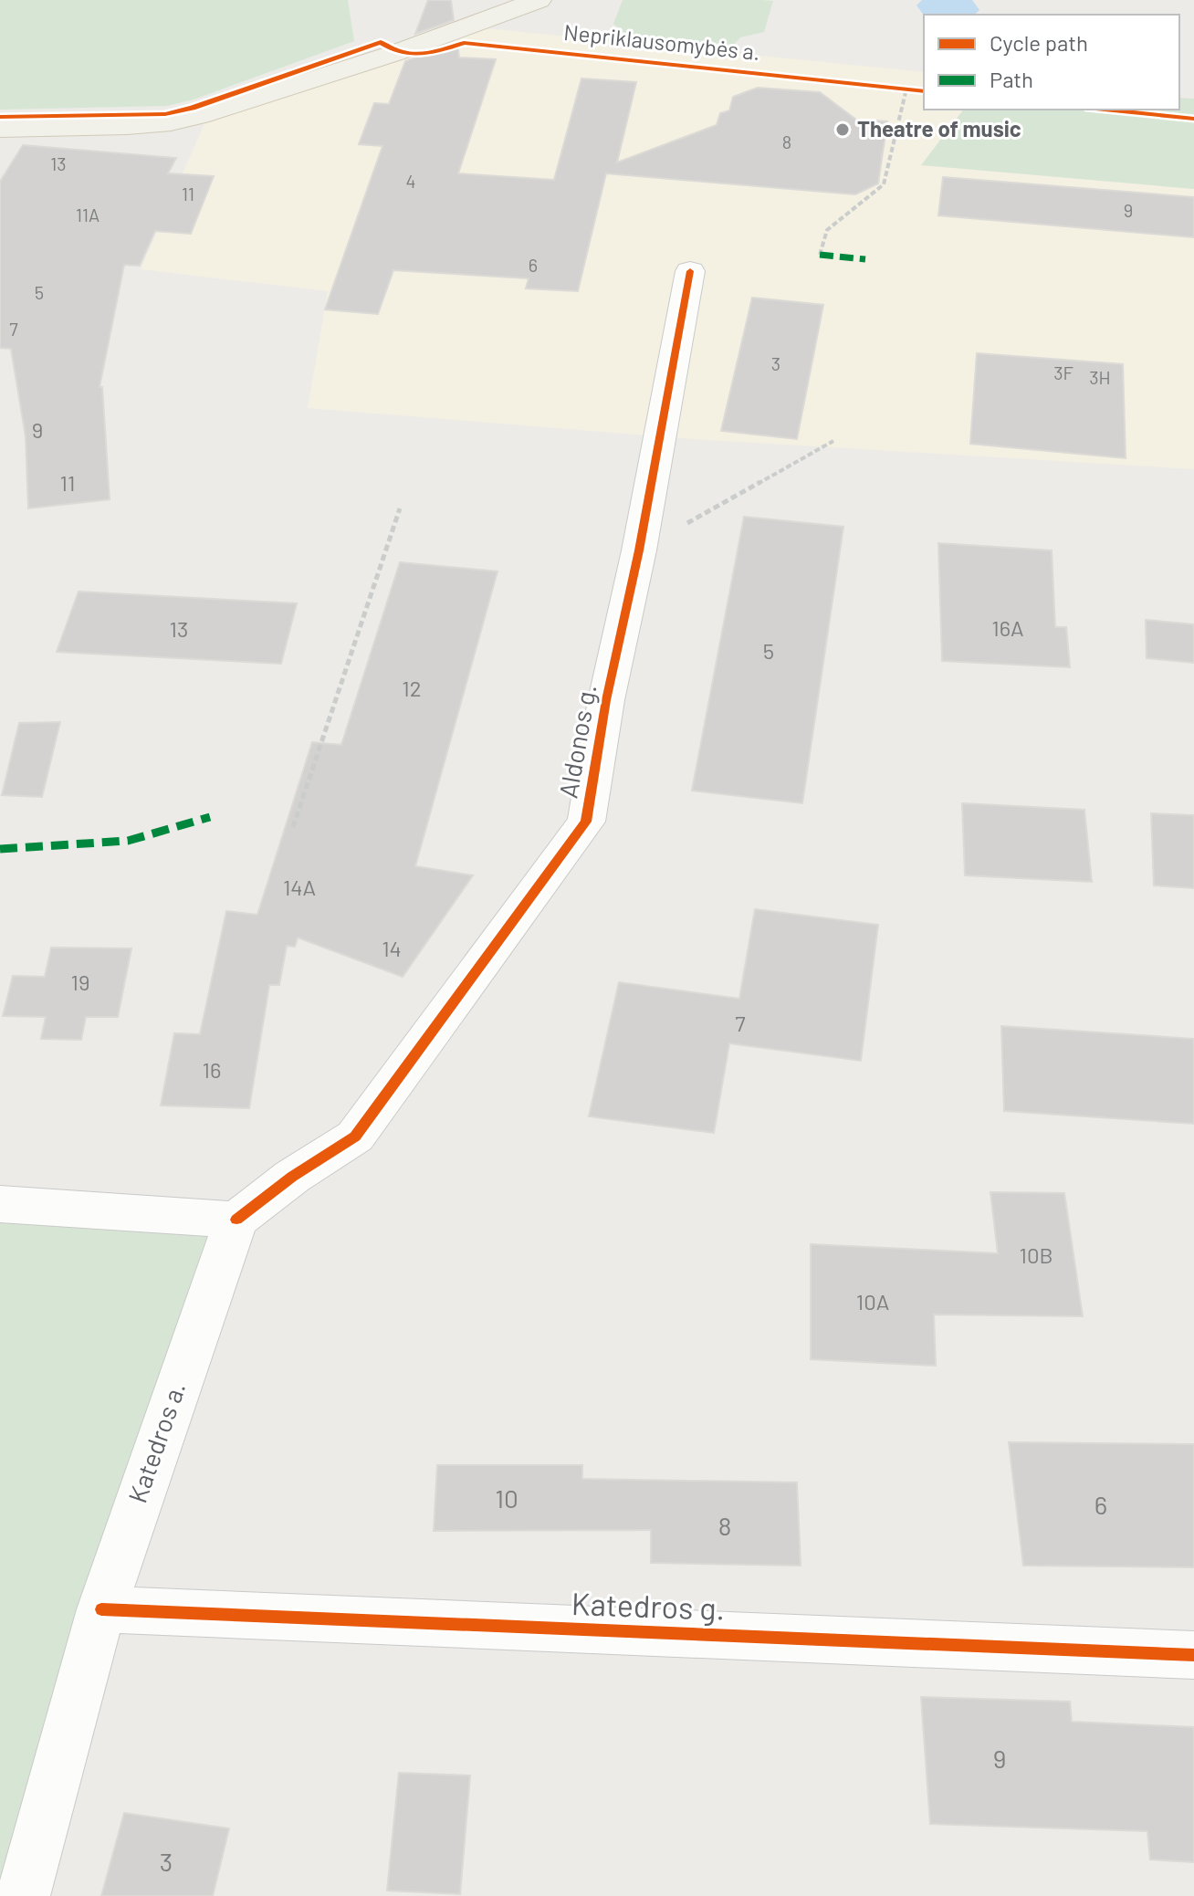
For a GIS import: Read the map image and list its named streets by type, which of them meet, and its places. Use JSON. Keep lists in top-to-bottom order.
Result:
{
  "streets": {
    "street": ["Aldonos g.", "Katedros a.", "Katedros g."],
    "cycle path": ["Nepriklausomybės a."]
  },
  "crossings": [
    ["Aldonos g.", "Katedros a."],
    ["Katedros a.", "Katedros g."]
  ],
  "places": ["Theatre of music"],
  "house_numbers": [
    "8",
    "13",
    "4",
    "11",
    "9",
    "11A",
    "6",
    "5",
    "7",
    "3",
    "3F",
    "3H",
    "9",
    "11",
    "16A",
    "13",
    "5",
    "12",
    "14A",
    "14",
    "19",
    "7",
    "16",
    "10B",
    "10A",
    "10",
    "6",
    "8",
    "9",
    "3"
  ],
  "legend": ["Cycle path", "Path"]
}
